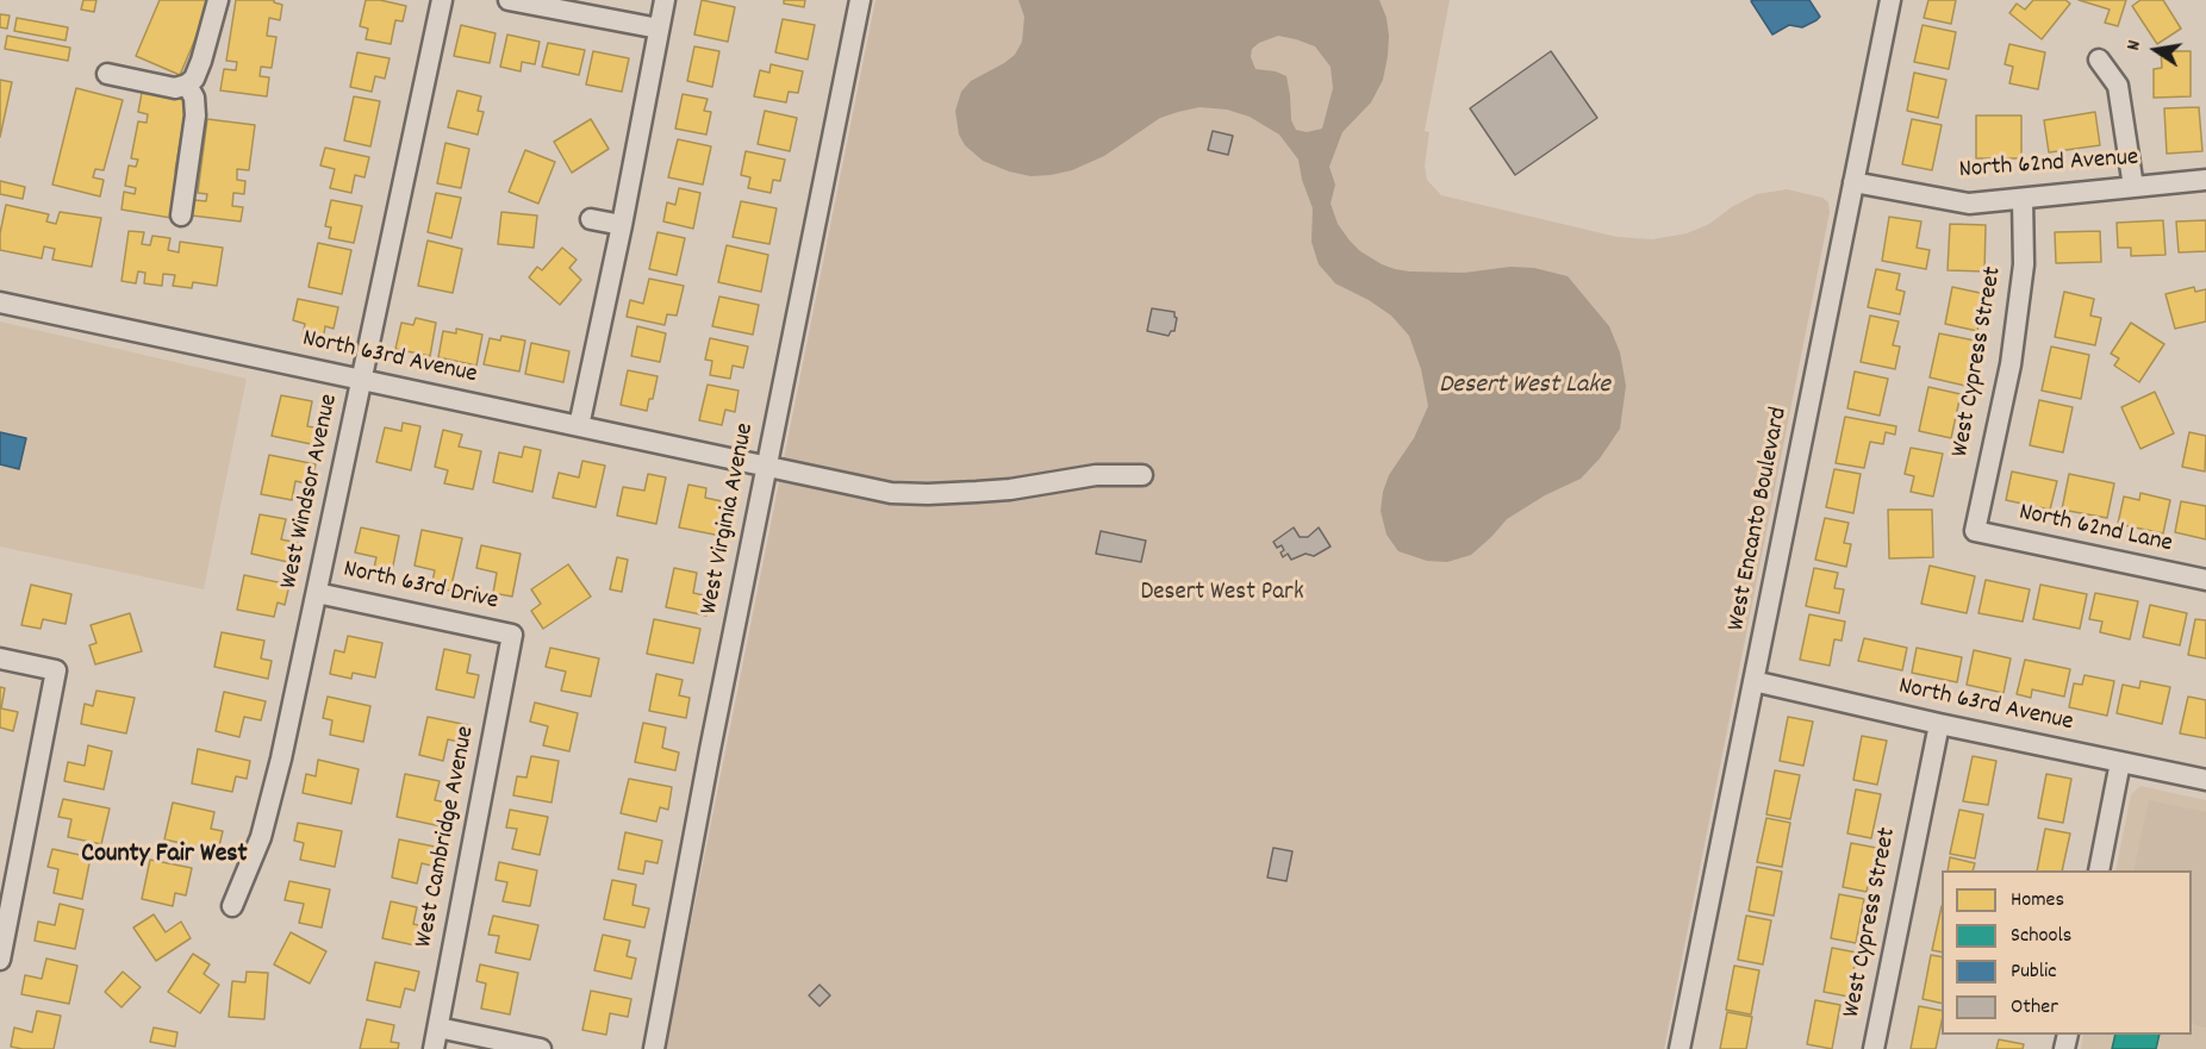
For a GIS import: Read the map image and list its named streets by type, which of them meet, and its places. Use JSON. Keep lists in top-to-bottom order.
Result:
{
  "streets": {
    "street": [
      "North 62nd Avenue",
      "North 63rd Avenue",
      "West Cypress Street",
      "West Windsor Avenue",
      "West Virginia Avenue",
      "West Encanto Boulevard",
      "North 62nd Lane",
      "North 63rd Drive",
      "West Cambridge Avenue"
    ]
  },
  "crossings": [
    ["North 62nd Avenue", "West Cypress Street"],
    ["North 62nd Avenue", "West Encanto Boulevard"],
    ["North 63rd Avenue", "West Cypress Street"],
    ["North 63rd Avenue", "West Windsor Avenue"],
    ["North 63rd Avenue", "West Virginia Avenue"],
    ["North 63rd Avenue", "West Encanto Boulevard"],
    ["West Cypress Street", "North 62nd Lane"],
    ["West Windsor Avenue", "North 63rd Drive"],
    ["North 63rd Drive", "West Cambridge Avenue"]
  ],
  "districts": ["County Fair West"],
  "water": ["Desert West Lake"],
  "parks": ["Desert West Park"],
  "legend": [
    "Homes",
    "Schools",
    "Public",
    "Other"
  ],
  "north": "left"
}
